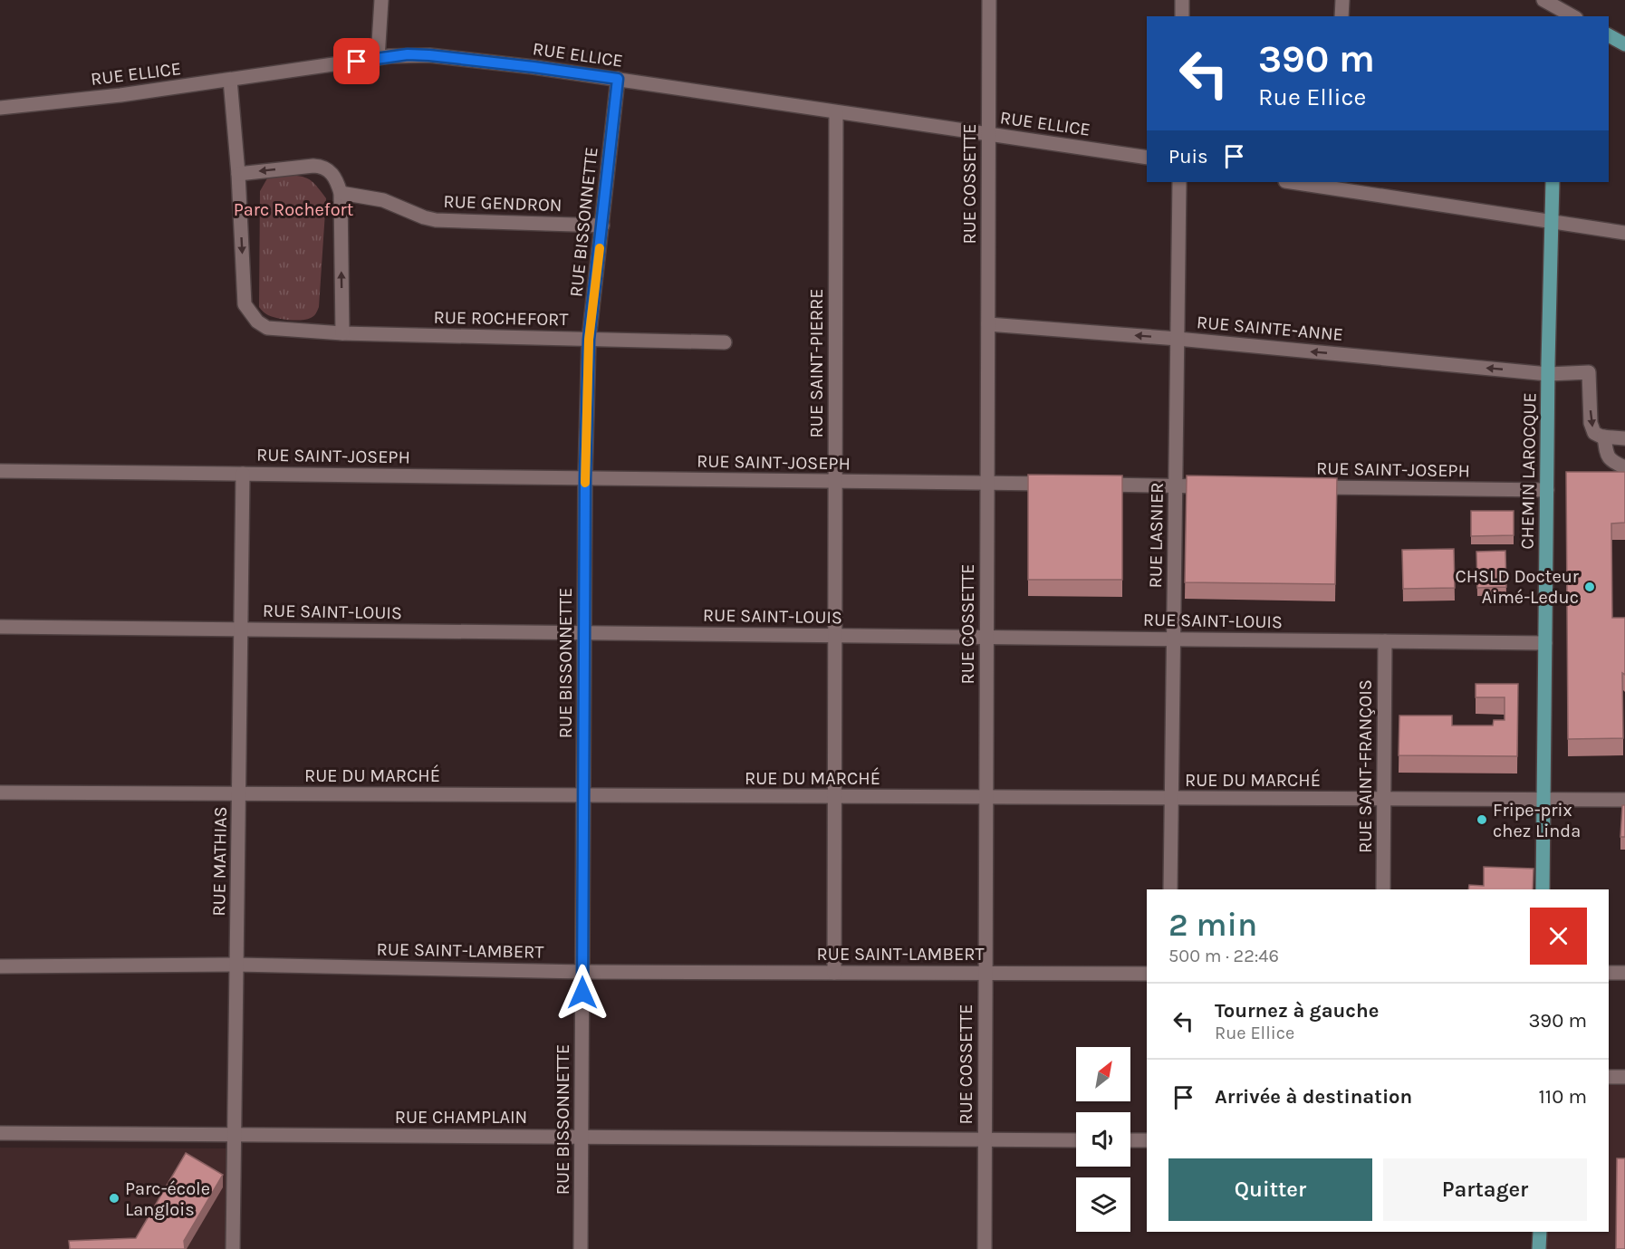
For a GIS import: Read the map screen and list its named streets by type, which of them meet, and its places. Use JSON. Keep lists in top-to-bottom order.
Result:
{
  "streets": {
    "main road": ["CHEMIN LAROCQUE"],
    "street": [
      "RUE ELLICE",
      "RUE COSSETTE",
      "RUE GENDRON",
      "RUE BISSONNETTE",
      "RUE ROCHEFORT",
      "RUE SAINTE-ANNE",
      "RUE SAINT-PIERRE",
      "RUE SAINT-JOSEPH",
      "RUE LASNIER",
      "RUE SAINT-LOUIS",
      "RUE SAINT-FRANÇOIS",
      "RUE DU MARCHÉ",
      "RUE MATHIAS",
      "RUE SAINT-LAMBERT",
      "RUE CHAMPLAIN"
    ]
  },
  "crossings": [
    ["RUE ELLICE", "RUE COSSETTE"],
    ["RUE ELLICE", "RUE BISSONNETTE"],
    ["RUE ELLICE", "RUE ROCHEFORT"],
    ["RUE ELLICE", "RUE SAINT-PIERRE"],
    ["RUE COSSETTE", "RUE SAINTE-ANNE"],
    ["RUE COSSETTE", "RUE SAINT-JOSEPH"],
    ["RUE COSSETTE", "RUE SAINT-LOUIS"],
    ["RUE COSSETTE", "RUE DU MARCHÉ"],
    ["RUE COSSETTE", "RUE SAINT-LAMBERT"],
    ["RUE COSSETTE", "RUE CHAMPLAIN"],
    ["RUE GENDRON", "RUE BISSONNETTE"],
    ["RUE BISSONNETTE", "RUE ROCHEFORT"],
    ["RUE BISSONNETTE", "RUE SAINT-JOSEPH"],
    ["RUE BISSONNETTE", "RUE SAINT-LOUIS"],
    ["RUE BISSONNETTE", "RUE DU MARCHÉ"],
    ["RUE BISSONNETTE", "RUE SAINT-LAMBERT"],
    ["RUE BISSONNETTE", "RUE CHAMPLAIN"],
    ["RUE SAINTE-ANNE", "CHEMIN LAROCQUE"],
    ["RUE SAINTE-ANNE", "RUE LASNIER"],
    ["RUE SAINT-PIERRE", "RUE SAINT-JOSEPH"],
    ["RUE SAINT-PIERRE", "RUE SAINT-LOUIS"],
    ["RUE SAINT-PIERRE", "RUE DU MARCHÉ"],
    ["RUE SAINT-PIERRE", "RUE SAINT-LAMBERT"],
    ["RUE SAINT-JOSEPH", "CHEMIN LAROCQUE"],
    ["RUE SAINT-JOSEPH", "RUE MATHIAS"],
    ["CHEMIN LAROCQUE", "RUE SAINT-LOUIS"],
    ["CHEMIN LAROCQUE", "RUE DU MARCHÉ"],
    ["RUE LASNIER", "RUE SAINT-LOUIS"],
    ["RUE LASNIER", "RUE DU MARCHÉ"],
    ["RUE SAINT-LOUIS", "RUE SAINT-FRANÇOIS"],
    ["RUE SAINT-LOUIS", "RUE MATHIAS"],
    ["RUE SAINT-FRANÇOIS", "RUE DU MARCHÉ"],
    ["RUE DU MARCHÉ", "RUE MATHIAS"],
    ["RUE MATHIAS", "RUE SAINT-LAMBERT"],
    ["RUE MATHIAS", "RUE CHAMPLAIN"]
  ],
  "parks": ["Parc Rochefort"],
  "places": ["CHSLD Docteur Aimé-Leduc", "Fripe-prix chez Linda", "Parc-école Langlois"],
  "north": "top right",
  "page": {
    "turn": ["390 m", "Rue Ellice"],
    "then": "Puis",
    "heading": ["2 min", "500 m · 22:46"],
    "list": [
      {
        "name": "Tournez à gauche",
        "note": "Rue Ellice",
        "value": "390 m"
      },
      {
        "name": "Arrivée à destination",
        "value": "110 m"
      }
    ],
    "buttons": ["Quitter", "Partager"]
  }
}
